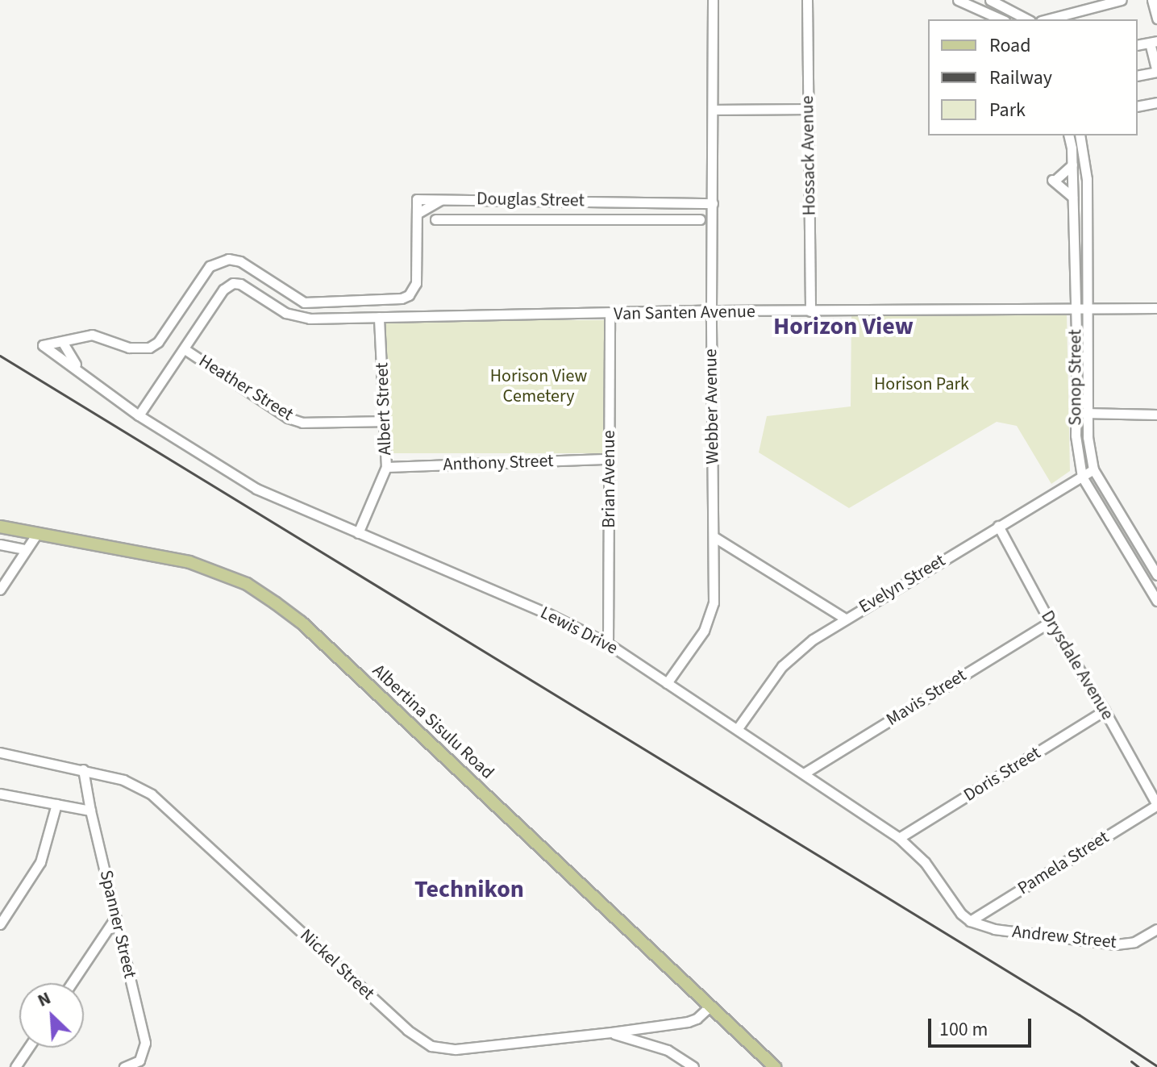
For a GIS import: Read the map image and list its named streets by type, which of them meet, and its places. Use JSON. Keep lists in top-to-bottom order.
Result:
{
  "streets": {
    "main road": ["Albertina Sisulu Road"],
    "street": [
      "Hossack Avenue",
      "Douglas Street",
      "Van Santen Avenue",
      "Sonop Street",
      "Heather Street",
      "Webber Avenue",
      "Albert Street",
      "Anthony Street",
      "Brian Avenue",
      "Evelyn Street",
      "Lewis Drive",
      "Drysdale Avenue",
      "Mavis Street",
      "Doris Street",
      "Pamela Street",
      "Spanner Street",
      "Andrew Street",
      "Nickel Street"
    ]
  },
  "crossings": [
    ["Hossack Avenue", "Van Santen Avenue"],
    ["Douglas Street", "Webber Avenue"],
    ["Van Santen Avenue", "Sonop Street"],
    ["Van Santen Avenue", "Heather Street"],
    ["Van Santen Avenue", "Webber Avenue"],
    ["Van Santen Avenue", "Albert Street"],
    ["Van Santen Avenue", "Brian Avenue"],
    ["Sonop Street", "Evelyn Street"],
    ["Heather Street", "Albert Street"],
    ["Webber Avenue", "Lewis Drive"],
    ["Albert Street", "Anthony Street"],
    ["Albert Street", "Lewis Drive"],
    ["Anthony Street", "Brian Avenue"],
    ["Brian Avenue", "Lewis Drive"],
    ["Evelyn Street", "Lewis Drive"],
    ["Evelyn Street", "Drysdale Avenue"],
    ["Lewis Drive", "Mavis Street"],
    ["Lewis Drive", "Doris Street"],
    ["Lewis Drive", "Pamela Street"],
    ["Lewis Drive", "Andrew Street"],
    ["Drysdale Avenue", "Mavis Street"],
    ["Drysdale Avenue", "Doris Street"],
    ["Drysdale Avenue", "Pamela Street"],
    ["Albertina Sisulu Road", "Nickel Street"],
    ["Pamela Street", "Andrew Street"],
    ["Spanner Street", "Nickel Street"]
  ],
  "districts": ["Horizon View", "Technikon"],
  "parks": ["Horison View Cemetery", "Horison Park"],
  "legend": ["Road", "Railway", "Park"],
  "scale_bar": "100 m",
  "north": "top left"
}
